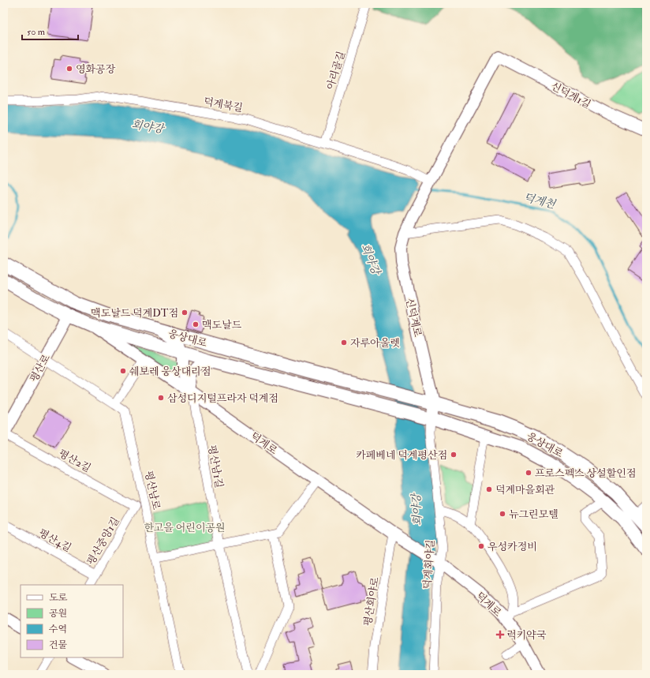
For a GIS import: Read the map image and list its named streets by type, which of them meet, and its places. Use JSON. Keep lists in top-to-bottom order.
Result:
{
  "streets": {
    "main road": ["웅상대로", "평산로"],
    "street": [
      "아리골길",
      "신덕계1길",
      "덕계북길",
      "신덕계로",
      "덕계로",
      "평산2길",
      "평산남1길",
      "평산남로",
      "평산4길",
      "평산중앙1길",
      "덕계회야길",
      "평산회야로"
    ]
  },
  "crossings": [
    ["아리골길", "덕계북길"],
    ["신덕계1길", "덕계북길"],
    ["신덕계1길", "신덕계로"],
    ["덕계북길", "신덕계로"],
    ["신덕계로", "웅상대로"],
    ["신덕계로", "덕계회야길"],
    ["웅상대로", "평산로"],
    ["평산로", "평산2길"],
    ["평산로", "평산남로"],
    ["덕계로", "평산남1길"],
    ["덕계로", "덕계회야길"],
    ["덕계로", "평산회야로"],
    ["평산2길", "평산중앙1길"],
    ["평산4길", "평산중앙1길"]
  ],
  "water": ["회야강", "덕계천"],
  "parks": ["한고을 어린이공원"],
  "places": {
    "other": [
      "영화공장",
      "맥도날드 덕계DT점",
      "맥도날드",
      "자루아울렛",
      "쉐보레 웅상대리점",
      "삼성디지털프라자 덕계점",
      "카페베네 덕계평산점",
      "프로스펙스 상설할인점",
      "덕계마을회관",
      "뉴그린모텔",
      "우성카정비"
    ],
    "health": ["럭키약국"]
  },
  "legend": [
    "도로",
    "공원",
    "수역",
    "건물"
  ],
  "scale_bar": "50 m"
}
